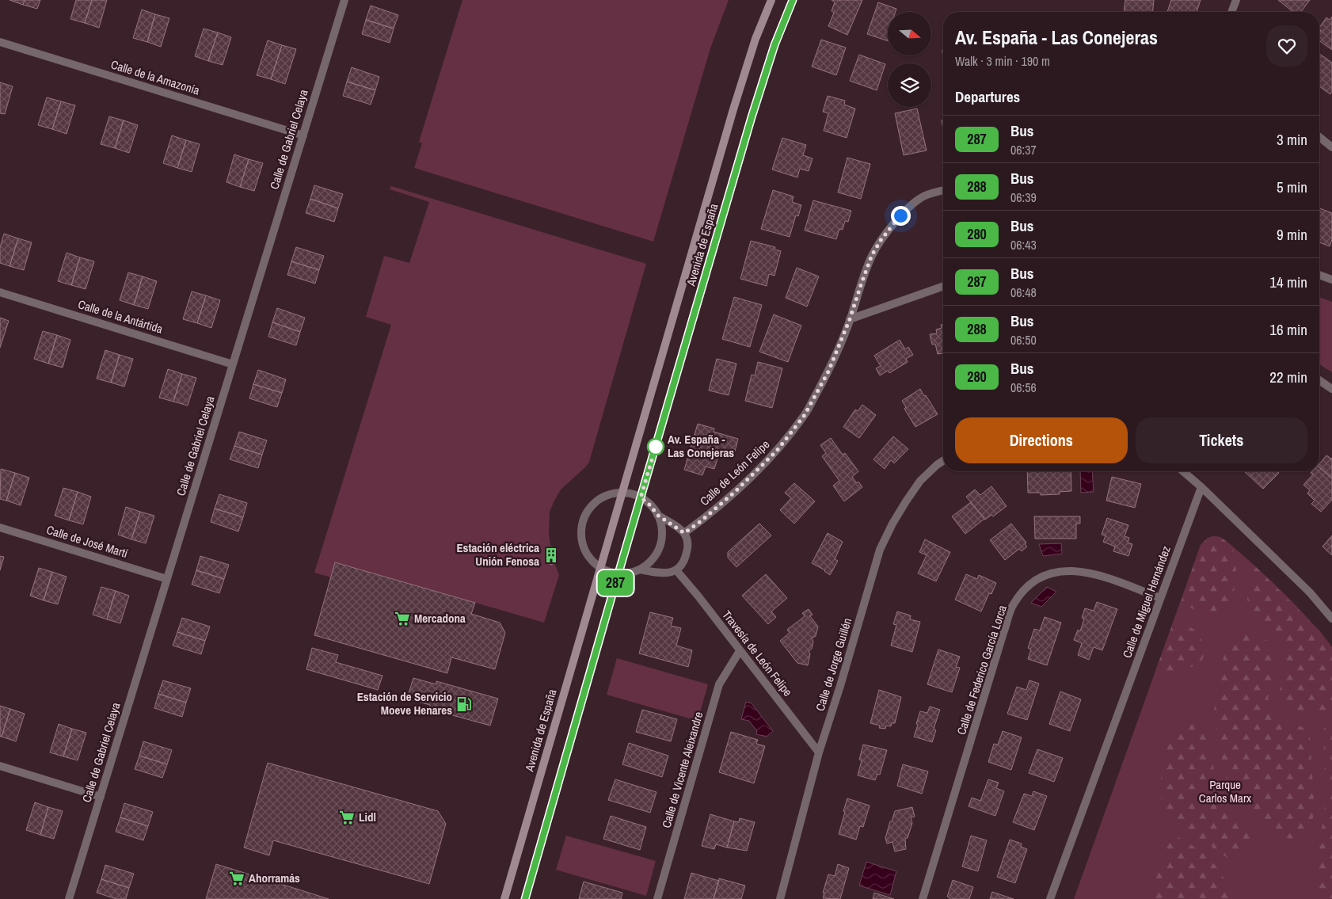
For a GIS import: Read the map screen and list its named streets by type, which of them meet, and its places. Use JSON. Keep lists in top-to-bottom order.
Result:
{
  "streets": {
    "street": [
      "Calle de la Amazonía",
      "Calle de Gabriel Celaya",
      "Avenida de España",
      "Calle de la Antártida",
      "Calle de León Felipe",
      "Calle de José Martí",
      "Calle de Miguel Hernández",
      "Travesía de León Felipe",
      "Calle de Jorge Guillén",
      "Calle de Federico García Lorca",
      "Calle de Vicente Aleixandre"
    ]
  },
  "crossings": [
    ["Calle de la Amazonía", "Calle de Gabriel Celaya"],
    ["Calle de Gabriel Celaya", "Calle de la Antártida"],
    ["Calle de Gabriel Celaya", "Calle de José Martí"],
    ["Calle de Miguel Hernández", "Calle de Federico García Lorca"],
    ["Travesía de León Felipe", "Calle de Jorge Guillén"],
    ["Travesía de León Felipe", "Calle de Vicente Aleixandre"]
  ],
  "parks": ["Parque Carlos Marx"],
  "places": {
    "other": ["Av. España - Las Conejeras"],
    "building": ["Estación eléctrica Unión Fenosa"],
    "supermarket": ["Mercadona", "Lidl", "Ahorramás"],
    "fuel station": ["Estación de Servicio Moeve Henares"]
  },
  "lines": ["bus line 287"],
  "north": "right",
  "page": {
    "on_map": "287",
    "heading": [
      ["Av. España - Las Conejeras", "Walk · 3 min · 190 m"],
      "Departures"
    ],
    "list": [
      {
        "mark": "287",
        "name": "Bus",
        "note": "06:37",
        "value": "3 min"
      },
      {
        "mark": "288",
        "name": "Bus",
        "note": "06:39",
        "value": "5 min"
      },
      {
        "mark": "280",
        "name": "Bus",
        "note": "06:43",
        "value": "9 min"
      },
      {
        "mark": "287",
        "name": "Bus",
        "note": "06:48",
        "value": "14 min"
      },
      {
        "mark": "288",
        "name": "Bus",
        "note": "06:50",
        "value": "16 min"
      },
      {
        "mark": "280",
        "name": "Bus",
        "note": "06:56",
        "value": "22 min"
      }
    ],
    "buttons": ["Directions", "Tickets"]
  }
}
